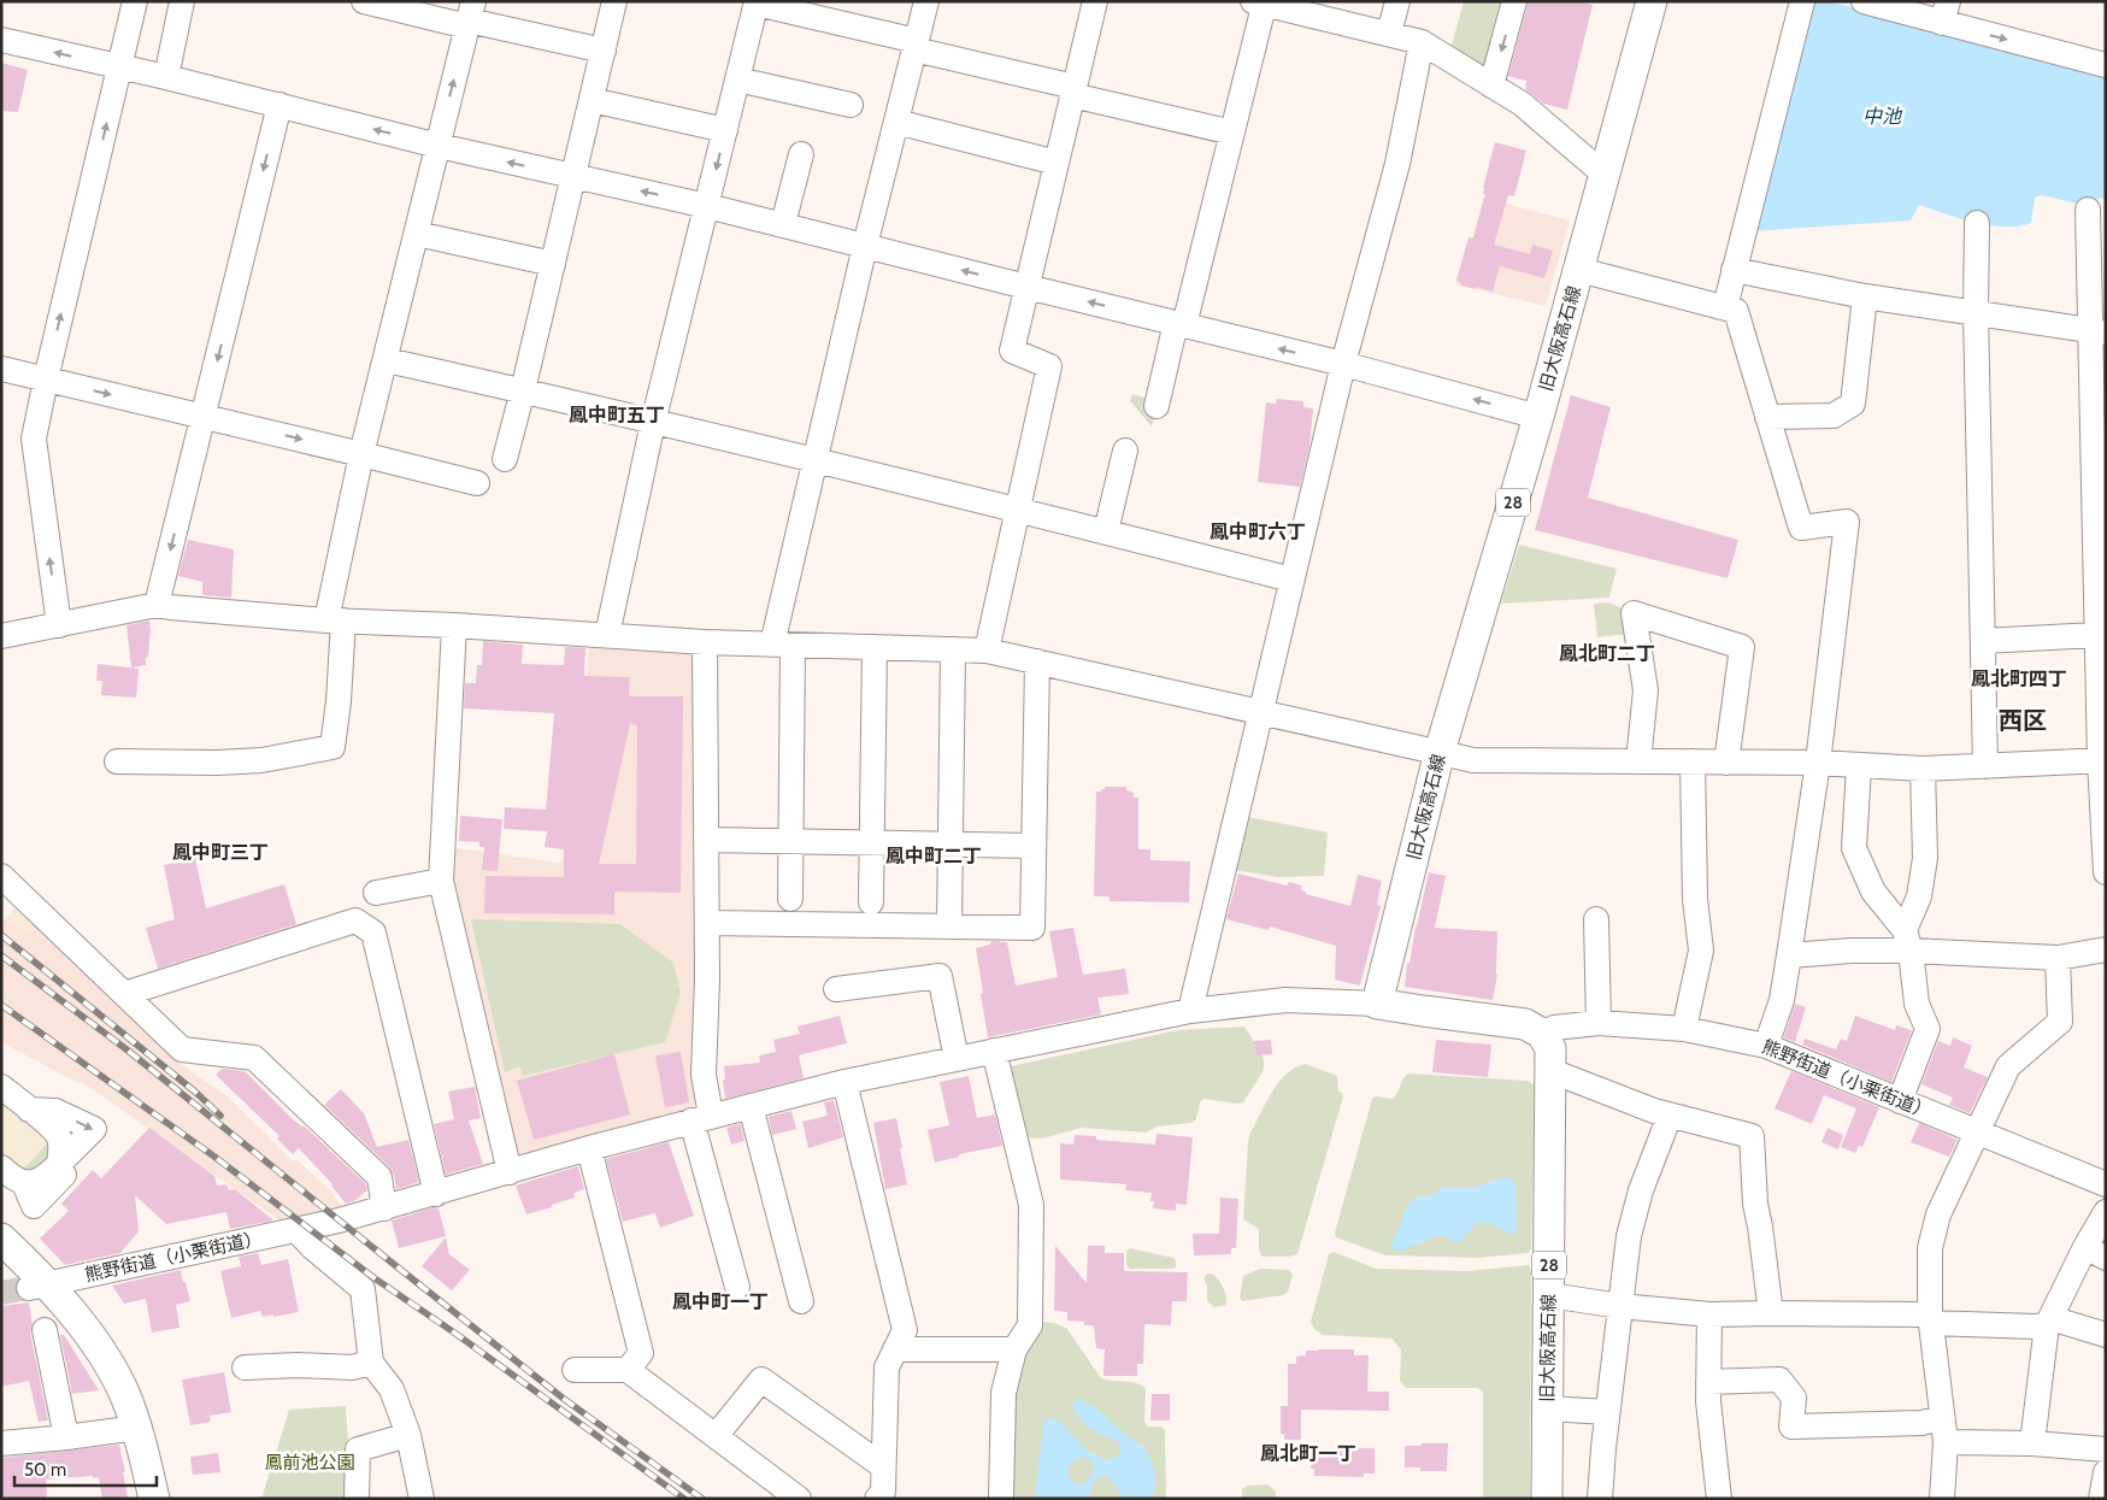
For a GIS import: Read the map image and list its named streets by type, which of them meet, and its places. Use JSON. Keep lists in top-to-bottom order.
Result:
{
  "streets": {
    "main road": ["旧大阪高石線", "28"],
    "street": ["熊野街道（小栗街道）"]
  },
  "crossings": [
    ["旧大阪高石線", "熊野街道（小栗街道）"]
  ],
  "districts": [
    "鳳中町五丁",
    "鳳中町六丁",
    "鳳北町二丁",
    "鳳北町四丁",
    "西区",
    "鳳中町三丁",
    "鳳中町二丁",
    "鳳中町一丁",
    "鳳北町一丁"
  ],
  "water": ["中池"],
  "parks": ["鳳前池公園"],
  "scale_bar": "50 m"
}
